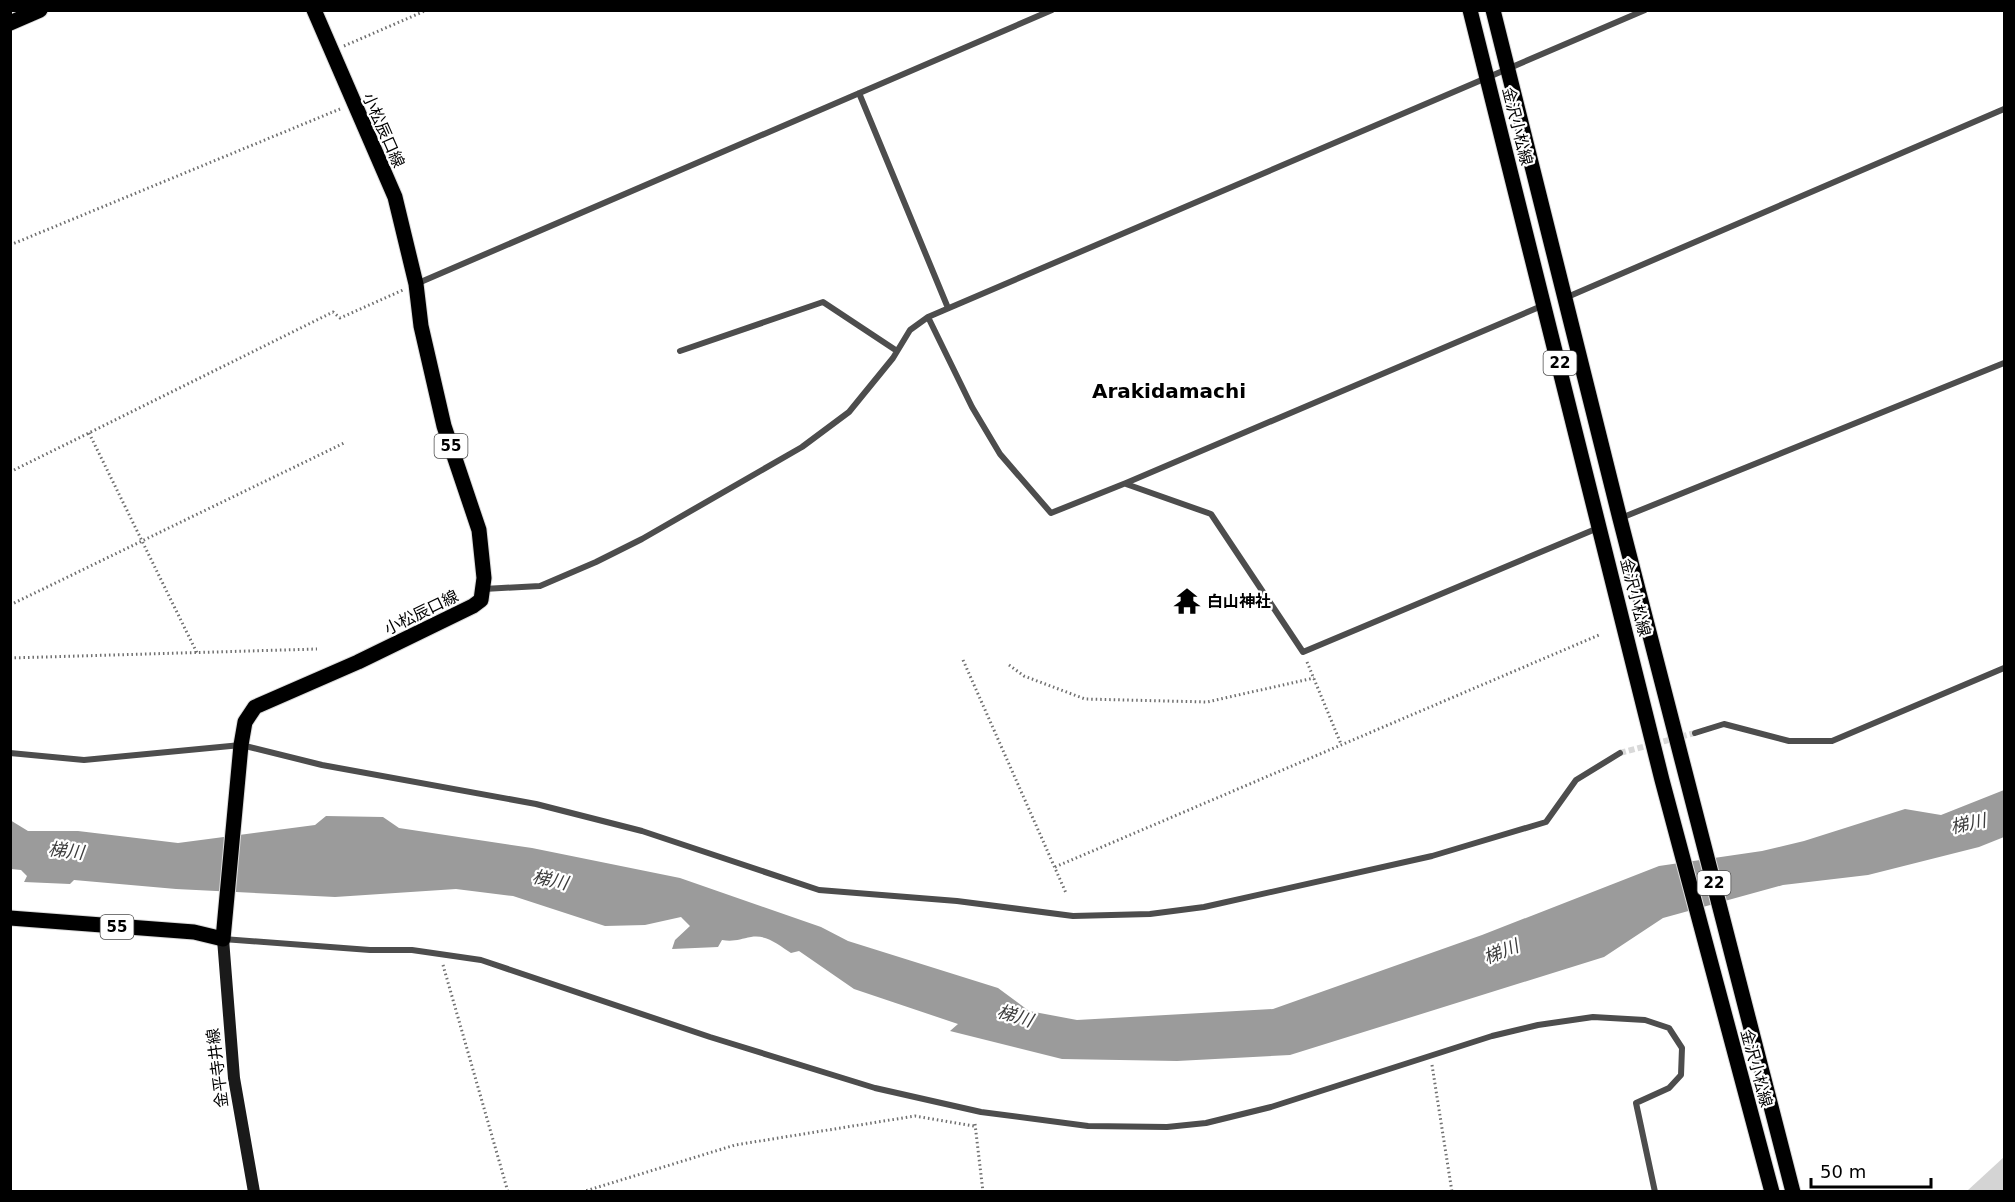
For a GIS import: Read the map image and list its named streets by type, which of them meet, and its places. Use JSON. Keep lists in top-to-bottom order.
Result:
{
  "streets": {
    "main road": [
      "金沢小松線",
      "小松辰口線",
      "22",
      "55",
      "金平寺井線"
    ]
  },
  "crossings": [
    ["小松辰口線", "55"],
    ["小松辰口線", "金平寺井線"],
    ["55", "金平寺井線"]
  ],
  "districts": ["Arakidamachi"],
  "water": ["梯川"],
  "places": {
    "temple": ["白山神社"]
  },
  "scale_bar": "50 m"
}
